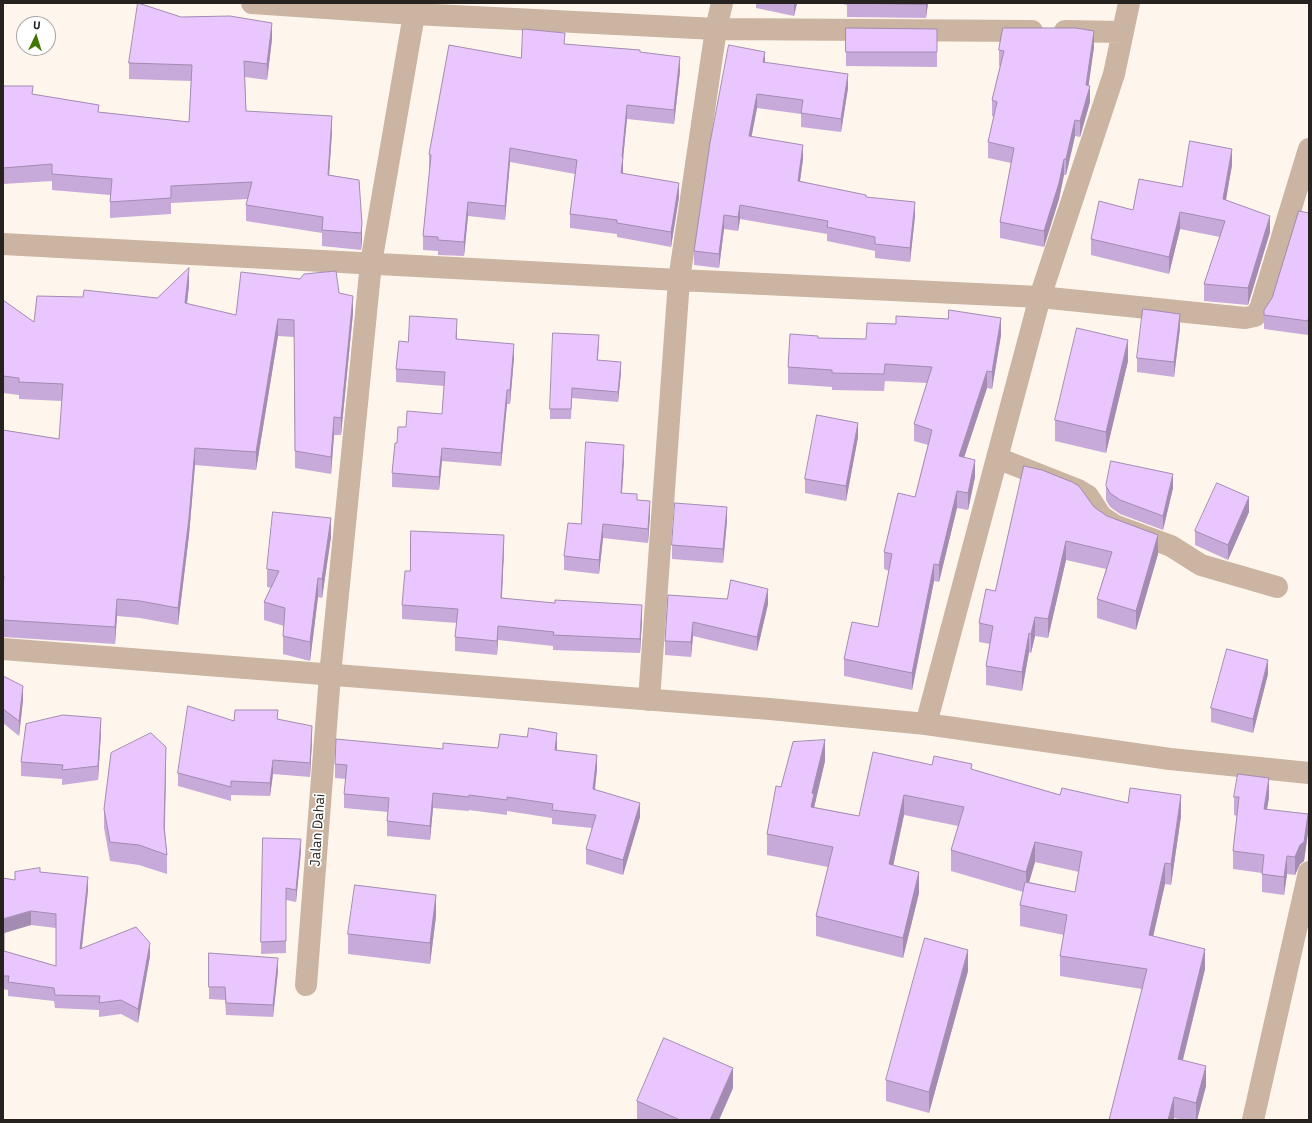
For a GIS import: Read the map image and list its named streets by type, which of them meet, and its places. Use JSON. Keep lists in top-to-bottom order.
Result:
{
  "streets": {
    "street": ["Jalan Dahai"]
  },
  "north": "top"
}
